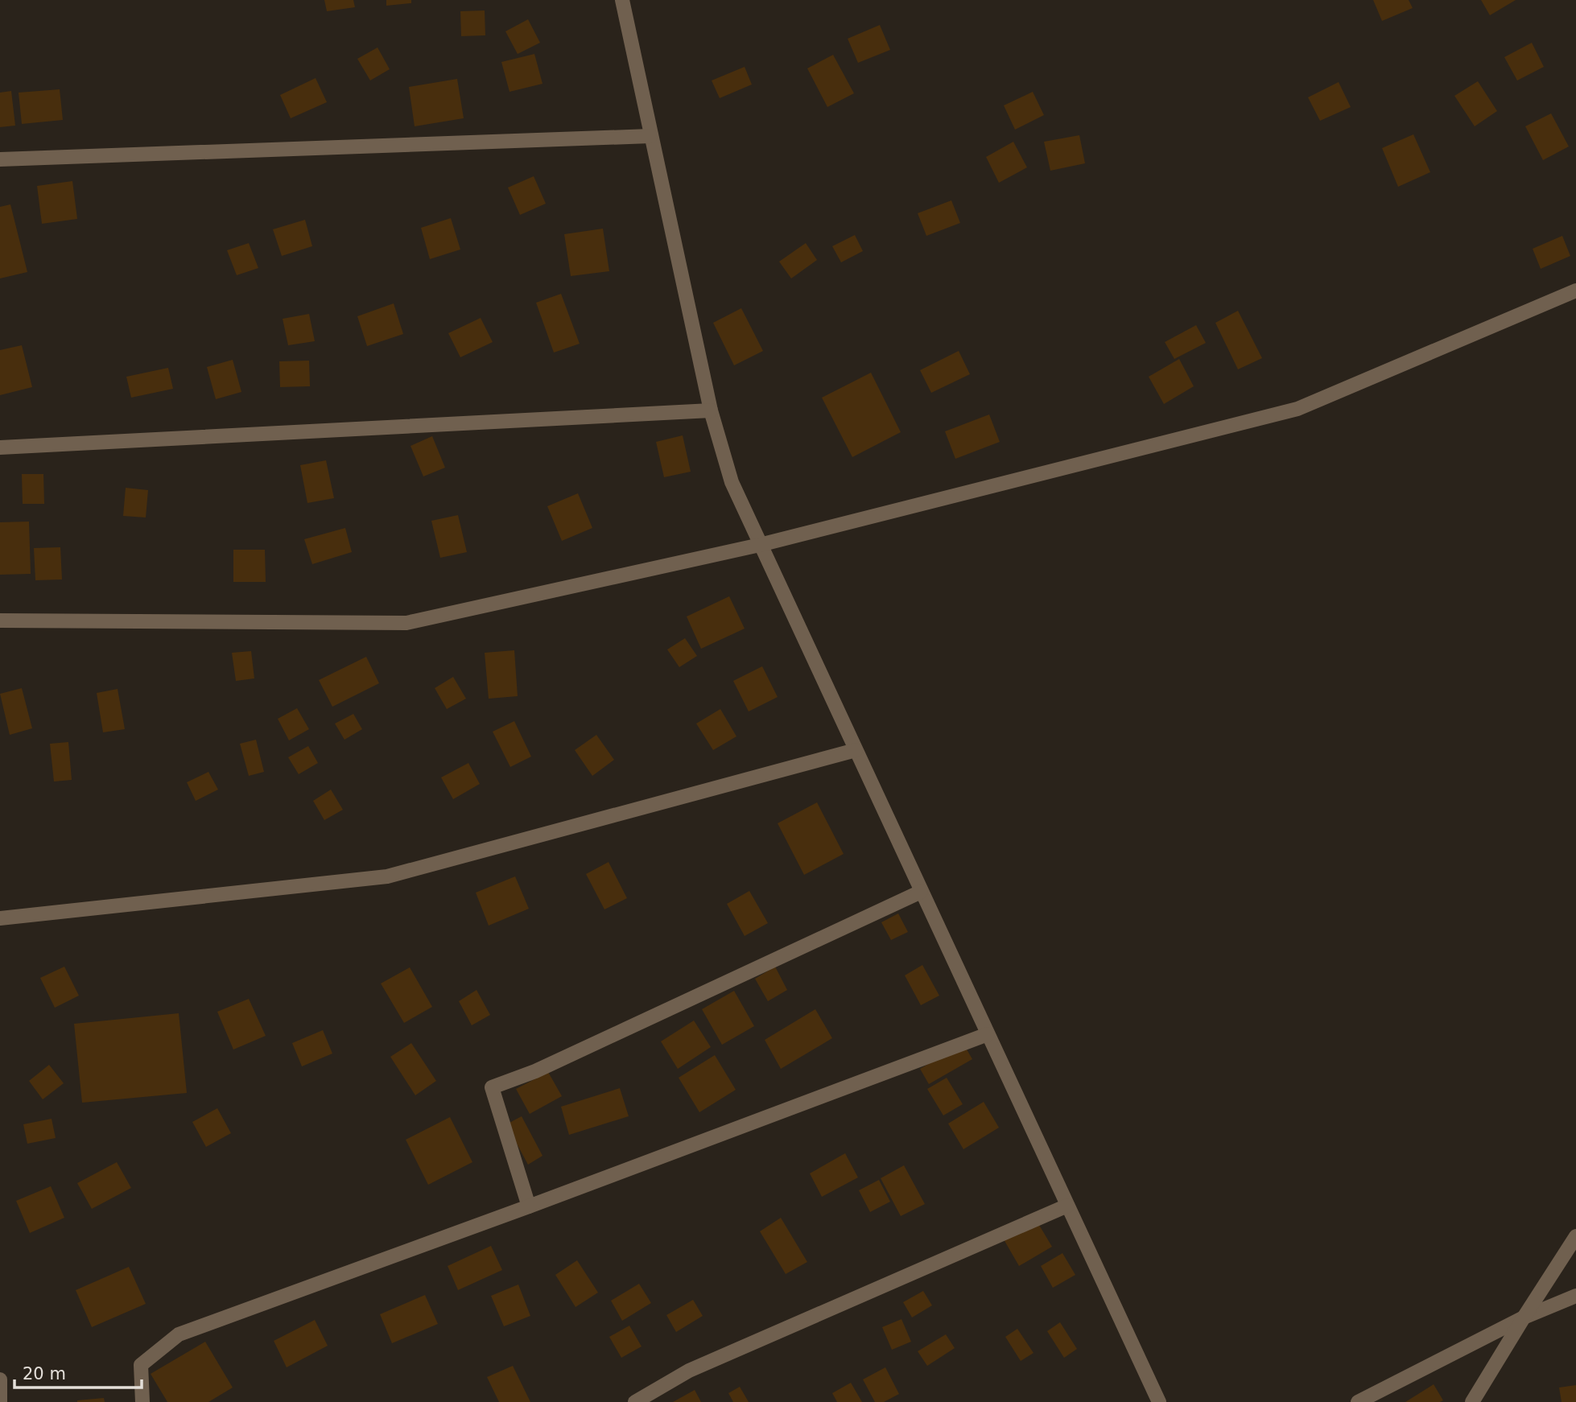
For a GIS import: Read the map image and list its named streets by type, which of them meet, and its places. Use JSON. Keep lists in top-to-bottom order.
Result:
{
  "scale_bar": "20 m"
}
